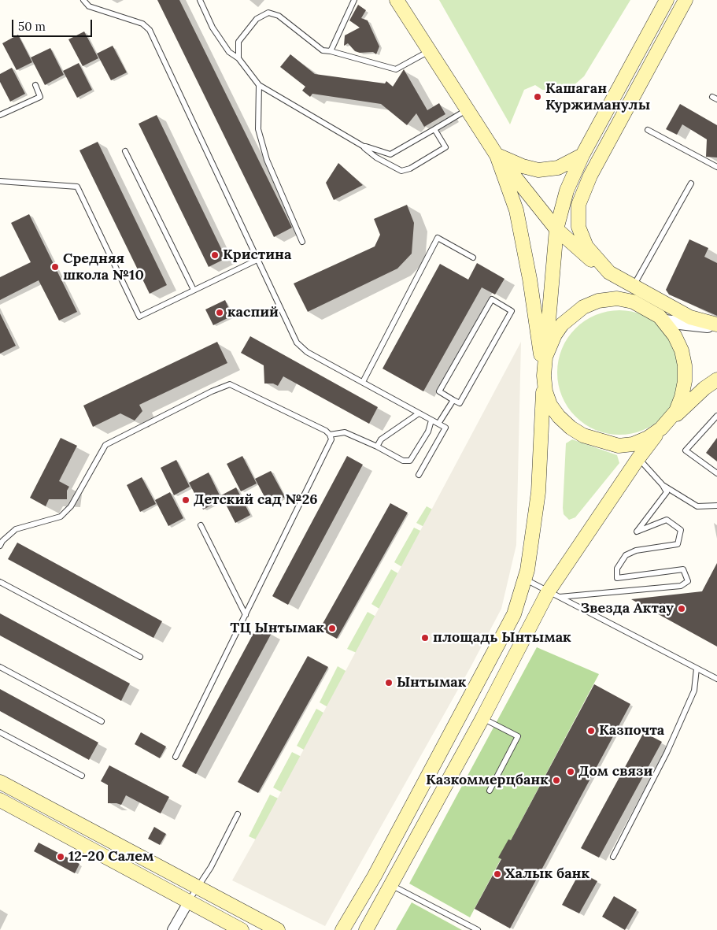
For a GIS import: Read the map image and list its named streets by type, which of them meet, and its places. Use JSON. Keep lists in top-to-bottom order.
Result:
{
  "places": [
    "Кашаган Куржиманулы",
    "Кристина",
    "Средняя школа №10",
    "каспий",
    "Детский сад №26",
    "Звезда Актау",
    "ТЦ Ынтымак",
    "площадь Ынтымак",
    "Ынтымак",
    "Казпочта",
    "Дом связи",
    "Казкоммерцбанк",
    "12-20 Салем",
    "Халык банк"
  ],
  "scale_bar": "50 m"
}
